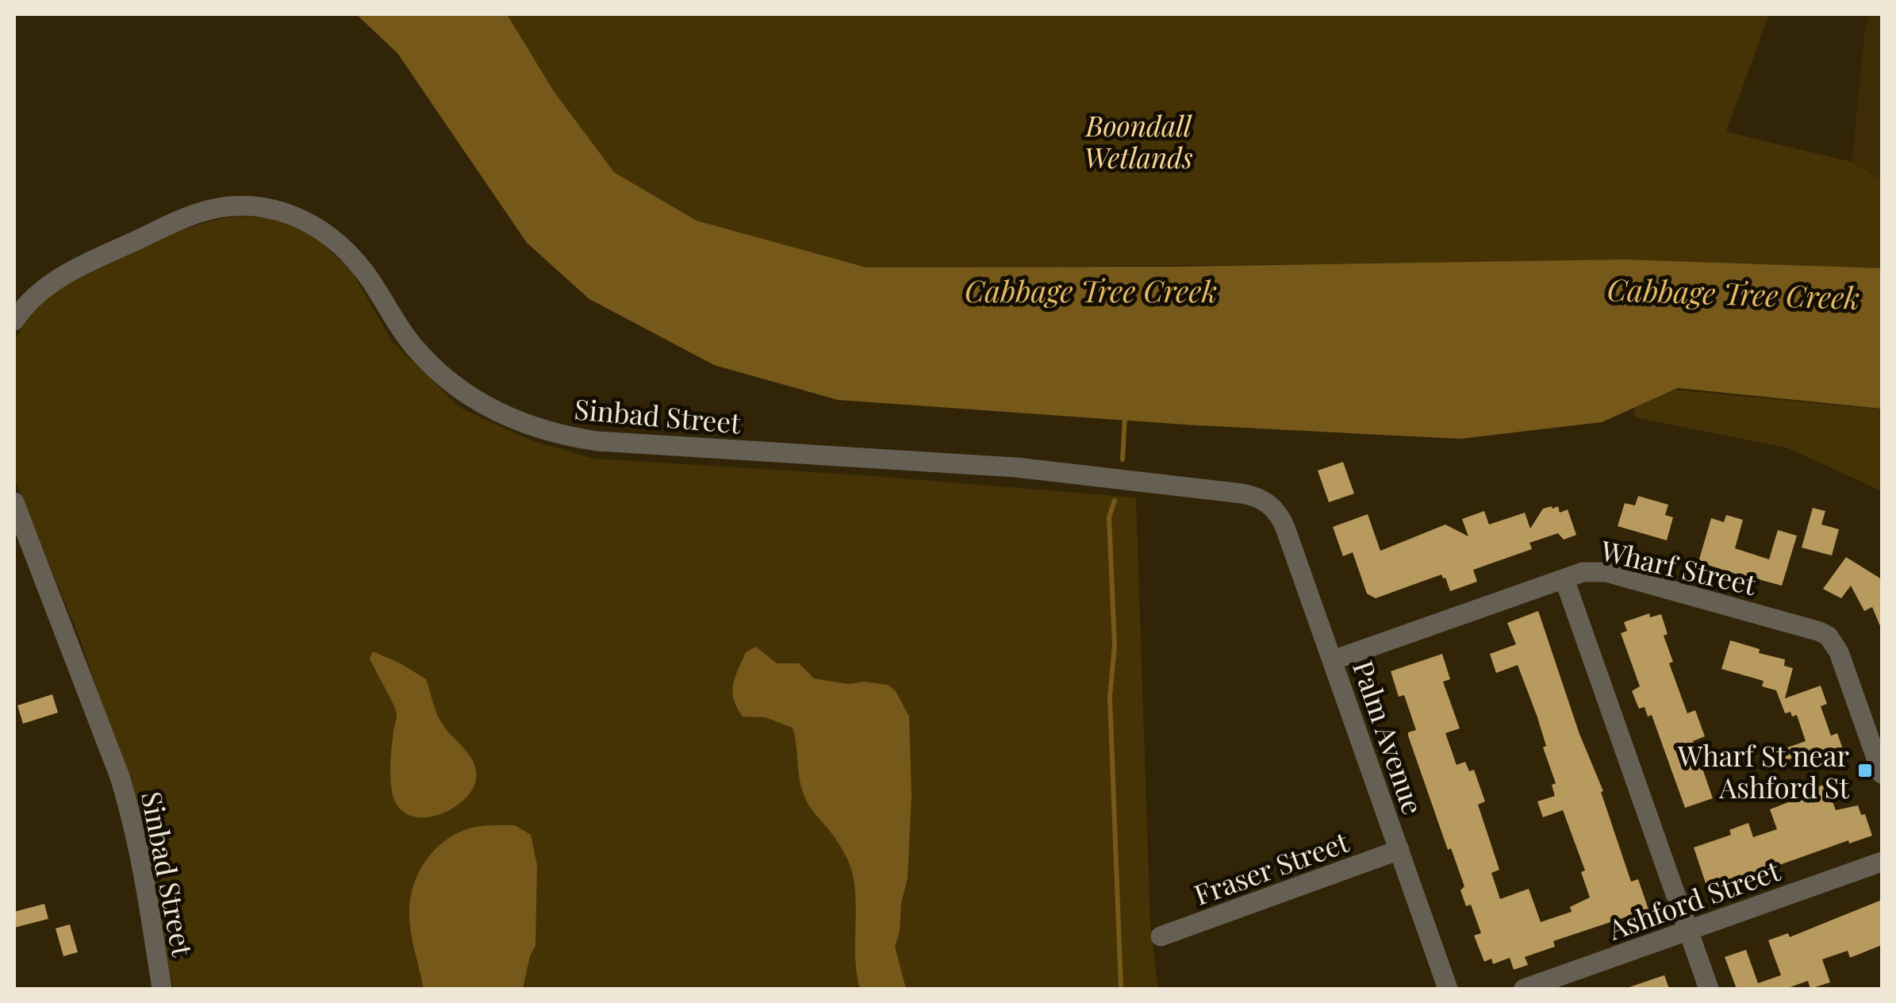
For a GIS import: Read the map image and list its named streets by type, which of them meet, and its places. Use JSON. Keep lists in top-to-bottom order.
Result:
{
  "streets": {
    "street": [
      "Sinbad Street",
      "Wharf Street",
      "Palm Avenue",
      "Fraser Street",
      "Ashford Street"
    ]
  },
  "crossings": [
    ["Sinbad Street", "Palm Avenue"],
    ["Wharf Street", "Palm Avenue"],
    ["Palm Avenue", "Fraser Street"]
  ],
  "water": ["Cabbage Tree Creek"],
  "parks": ["Boondall Wetlands"],
  "places": {
    "transit": ["Wharf St near Ashford St"]
  }
}
